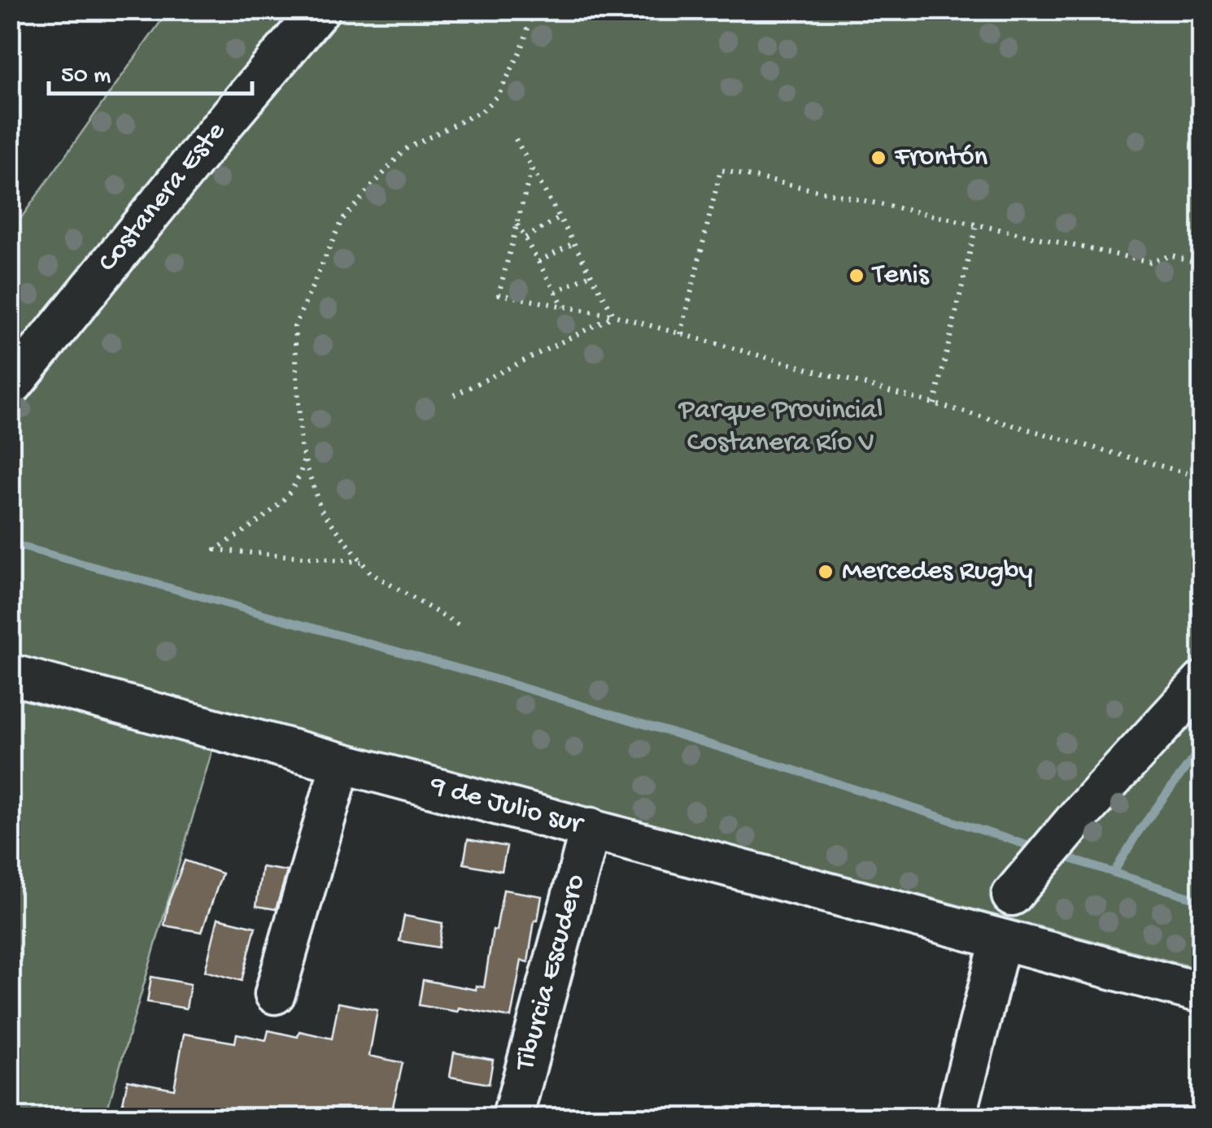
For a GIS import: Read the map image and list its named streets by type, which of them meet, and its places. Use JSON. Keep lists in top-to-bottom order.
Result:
{
  "streets": {
    "street": ["Costanera Este", "9 de Julio sur", "Tiburcia Escudero"]
  },
  "crossings": [
    ["9 de Julio sur", "Tiburcia Escudero"]
  ],
  "parks": ["Parque Provincial Costanera Río V"],
  "places": ["Frontón", "Tenis", "Mercedes Rugby"],
  "scale_bar": "50 m"
}
